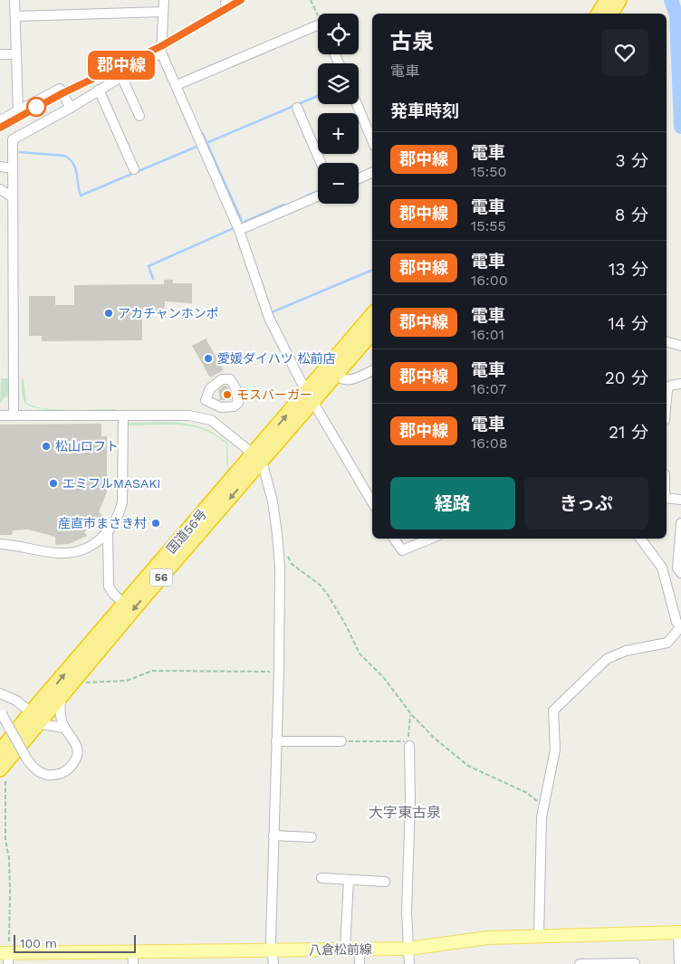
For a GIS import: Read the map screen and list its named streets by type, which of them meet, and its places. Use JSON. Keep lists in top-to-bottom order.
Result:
{
  "streets": {
    "highway": ["国道56号", "56"],
    "main road": ["八倉松前線"]
  },
  "districts": ["大字東古泉"],
  "places": [
    "アカチャンホンポ",
    "愛媛ダイハツ 松前店",
    "モスバーガー",
    "松山ロフト",
    "エミフルMASAKI",
    "産直市まさき村"
  ],
  "scale_bar": "100 m",
  "page": {
    "on_map": "郡中線",
    "map_buttons": ["+", "−"],
    "heading": [
      ["古泉", "電車"],
      "発車時刻"
    ],
    "list": [
      {
        "mark": "郡中線",
        "name": "電車",
        "note": "15:50",
        "value": "3 分"
      },
      {
        "mark": "郡中線",
        "name": "電車",
        "note": "15:55",
        "value": "8 分"
      },
      {
        "mark": "郡中線",
        "name": "電車",
        "note": "16:00",
        "value": "13 分"
      },
      {
        "mark": "郡中線",
        "name": "電車",
        "note": "16:01",
        "value": "14 分"
      },
      {
        "mark": "郡中線",
        "name": "電車",
        "note": "16:07",
        "value": "20 分"
      },
      {
        "mark": "郡中線",
        "name": "電車",
        "note": "16:08",
        "value": "21 分"
      }
    ],
    "buttons": ["経路", "きっぷ"],
    "scale": "100 m"
  }
}
